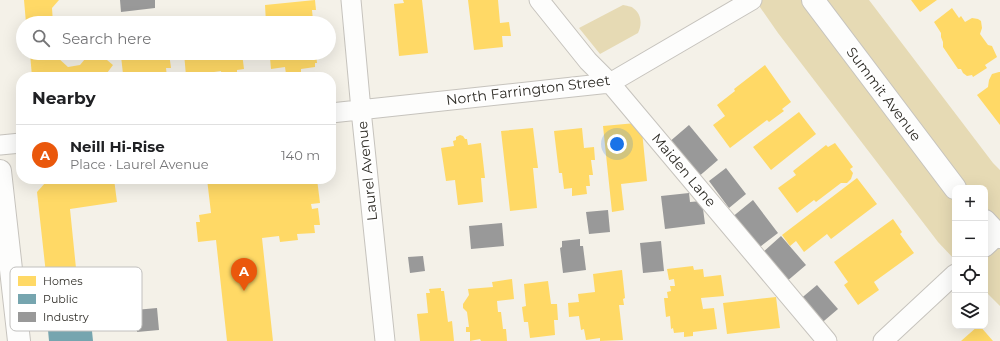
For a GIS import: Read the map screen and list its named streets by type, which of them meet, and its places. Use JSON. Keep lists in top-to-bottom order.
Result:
{
  "streets": {
    "street": [
      "North Farrington Street",
      "Summit Avenue",
      "Maiden Lane",
      "Laurel Avenue"
    ]
  },
  "crossings": [
    ["North Farrington Street", "Maiden Lane"],
    ["North Farrington Street", "Laurel Avenue"]
  ],
  "legend": ["Homes", "Public", "Industry"],
  "page": {
    "search": "Search here",
    "heading": "Nearby",
    "list": [
      {
        "mark": "A",
        "name": "Neill Hi-Rise",
        "note": "Place · Laurel Avenue",
        "value": "140 m"
      }
    ],
    "map_buttons": ["+", "−"],
    "pins": "A"
  }
}
